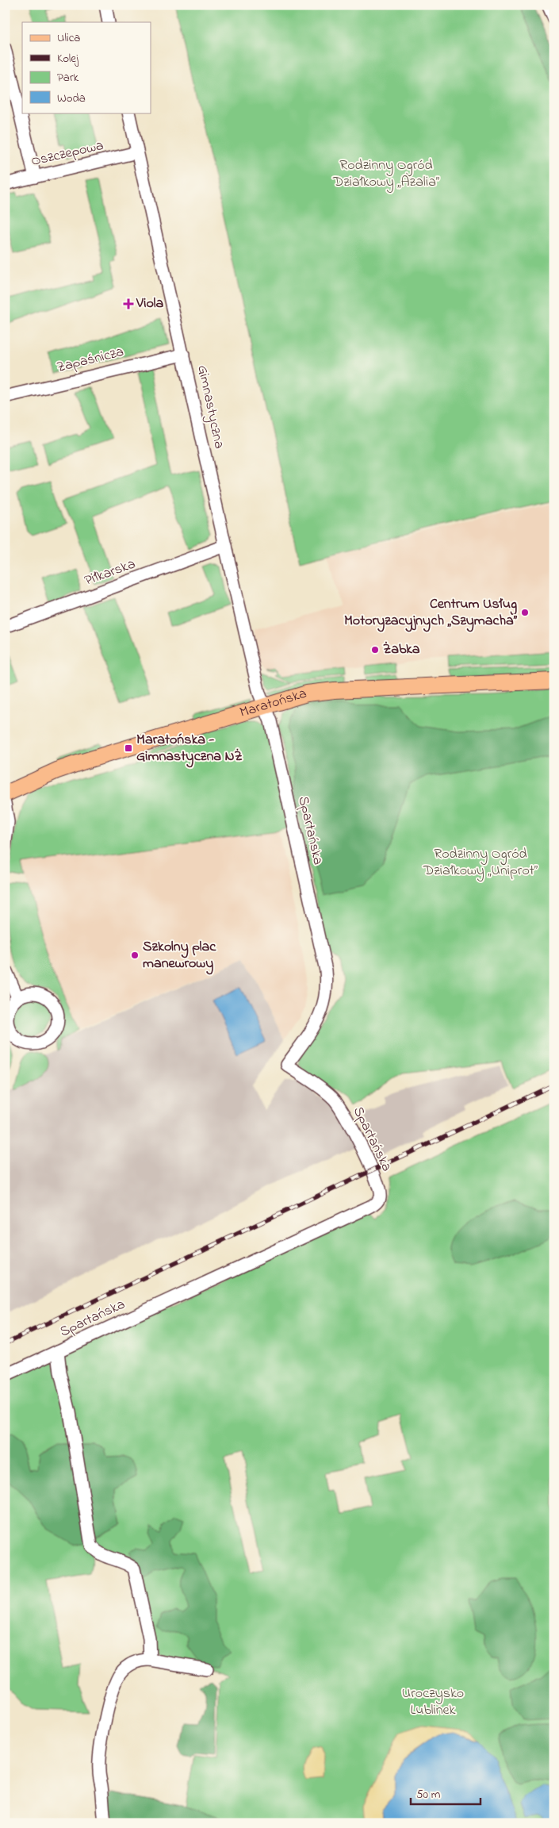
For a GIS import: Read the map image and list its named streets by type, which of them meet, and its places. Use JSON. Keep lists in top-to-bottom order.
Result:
{
  "streets": {
    "main road": ["Maratońska"],
    "street": [
      "Oszczepowa",
      "Zapaśnicza",
      "Gimnastyczna",
      "Piłkarska",
      "Spartańska"
    ]
  },
  "crossings": [
    ["Oszczepowa", "Gimnastyczna"],
    ["Zapaśnicza", "Gimnastyczna"],
    ["Gimnastyczna", "Piłkarska"],
    ["Gimnastyczna", "Maratońska"],
    ["Gimnastyczna", "Spartańska"],
    ["Maratońska", "Spartańska"]
  ],
  "parks": ["Rodzinny Ogród Działkowy „Azalia”", "Rodzinny Ogród Działkowy „Uniprot”", "Uroczysko Lublinek"],
  "places": {
    "health": ["Viola"],
    "other": ["Centrum Usług Motoryzacyjnych „Szymacha”", "Żabka", "Szkolny plac manewrowy"],
    "transit": ["Maratońska - Gimnastyczna NŻ"]
  },
  "legend": [
    "Ulica",
    "Kolej",
    "Park",
    "Woda"
  ],
  "scale_bar": "50 m"
}
